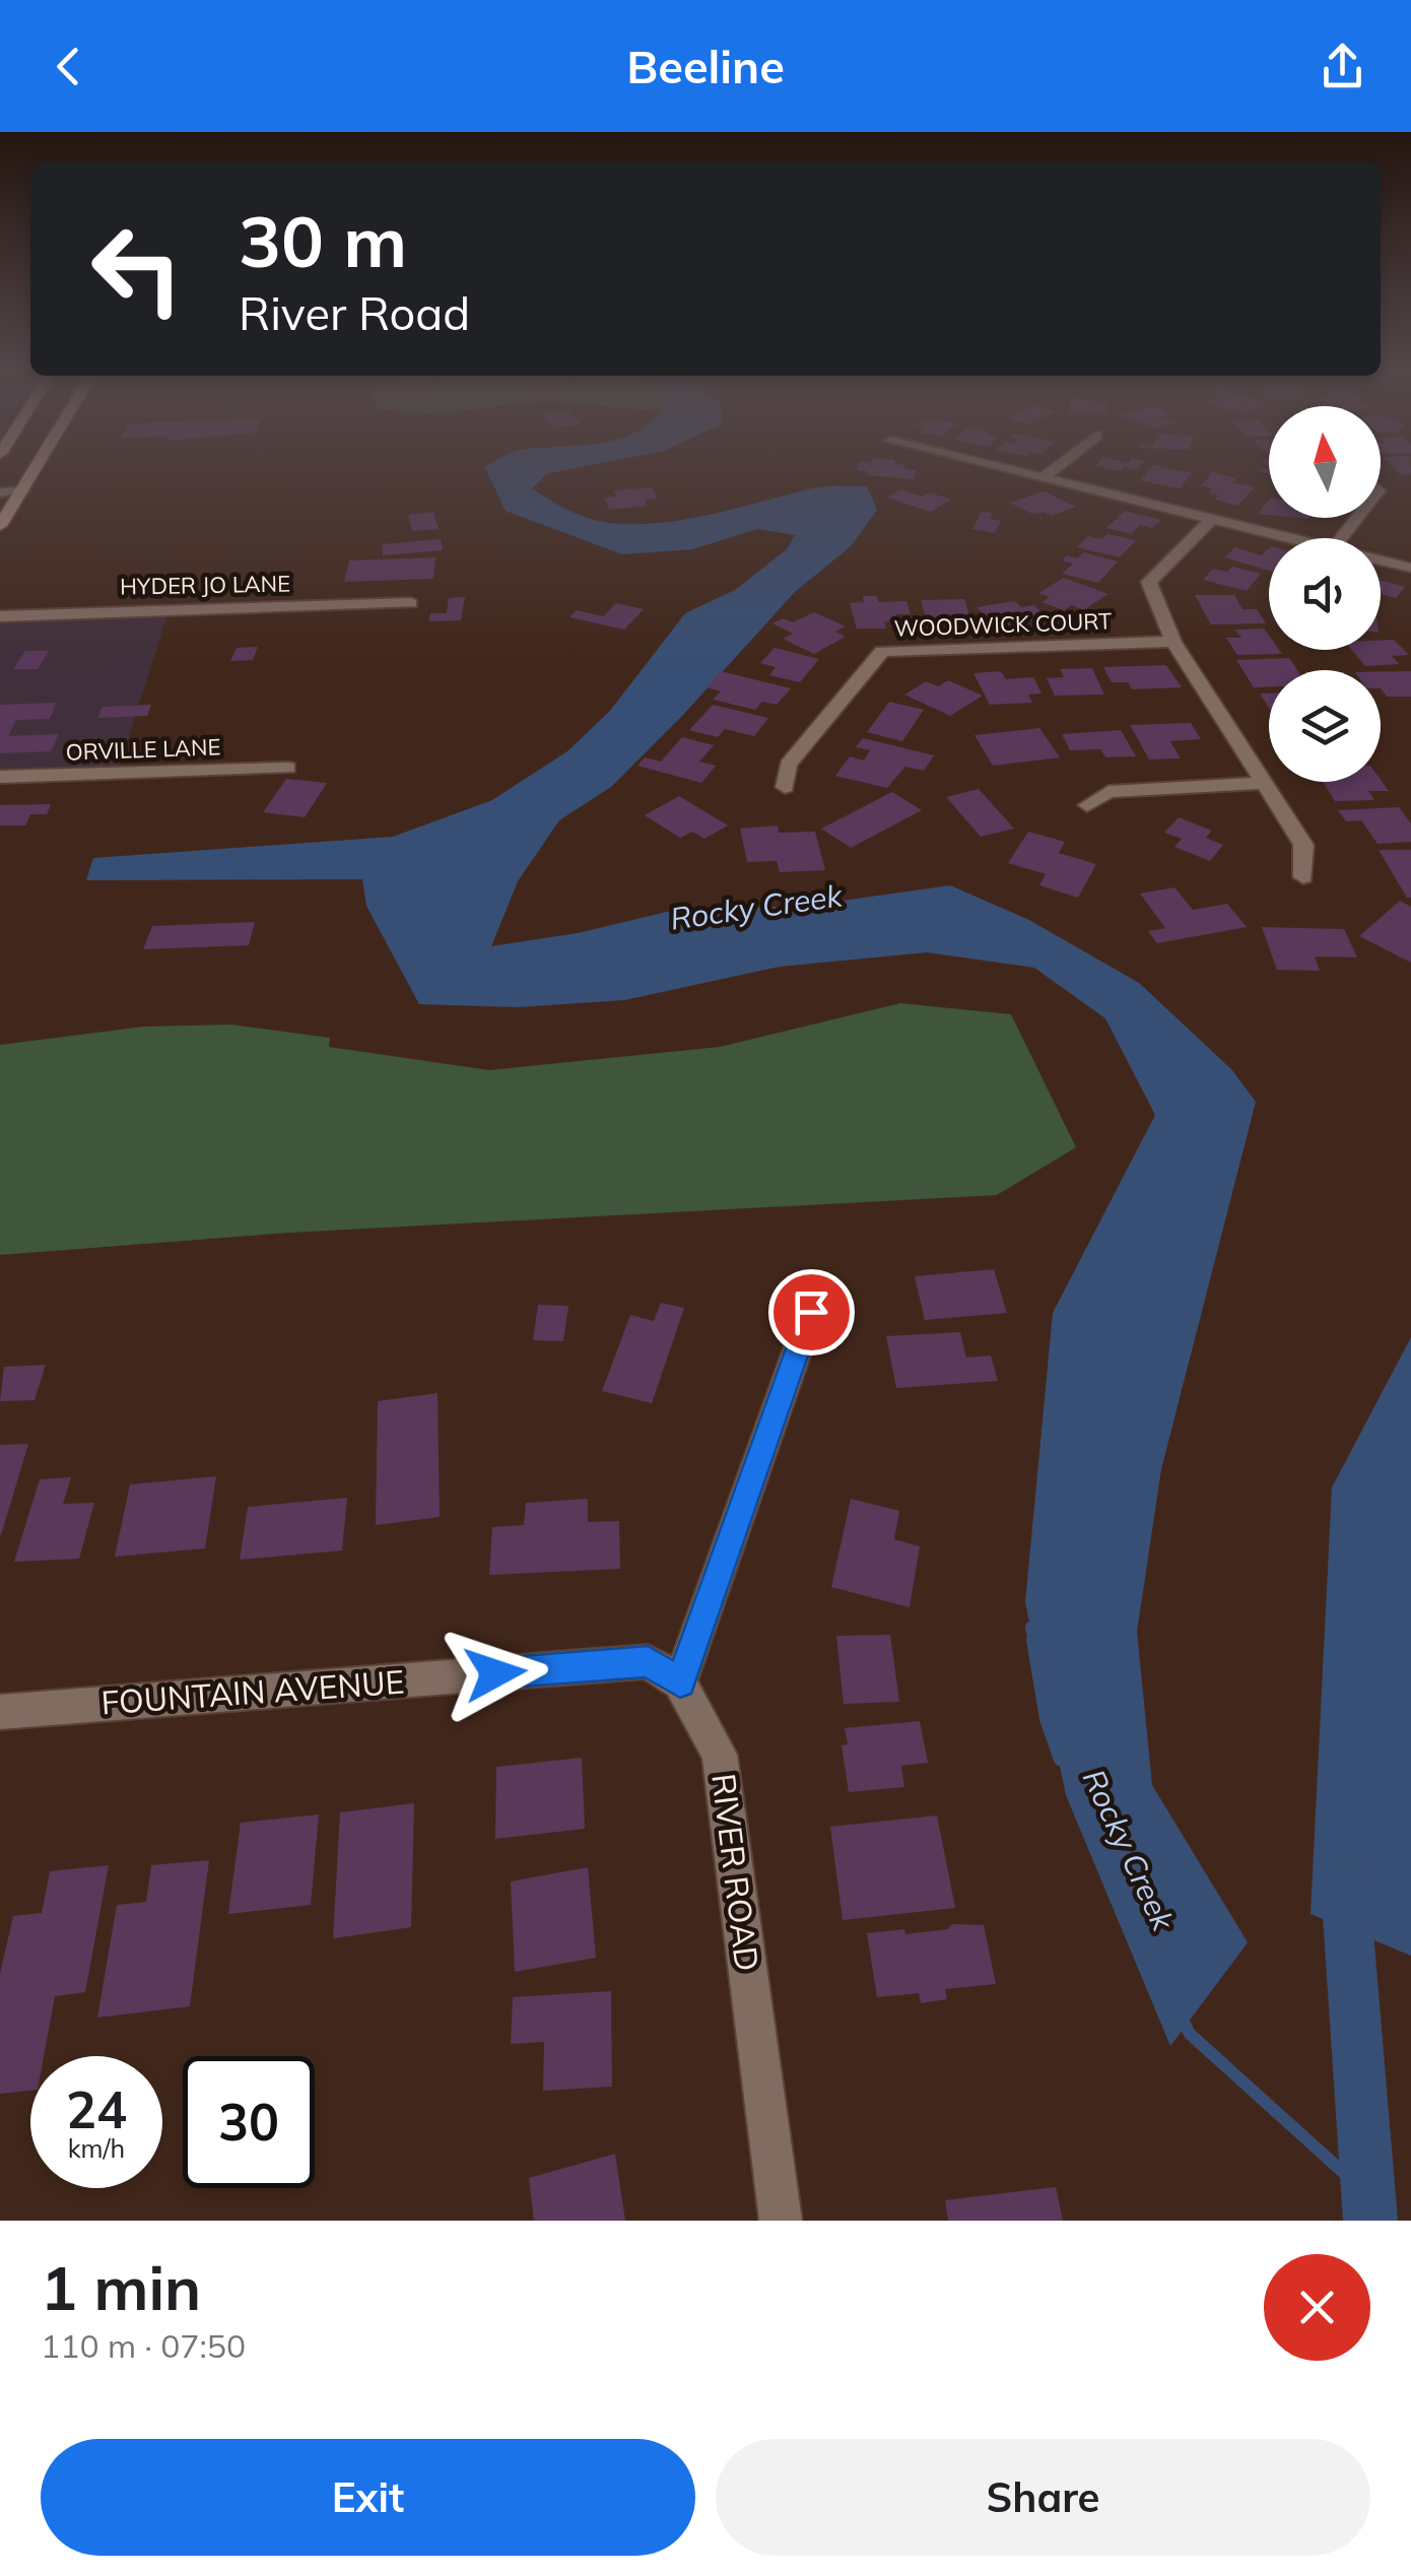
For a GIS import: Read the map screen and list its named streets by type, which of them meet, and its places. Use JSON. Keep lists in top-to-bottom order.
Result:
{
  "streets": {
    "street": [
      "HYDER JO LANE",
      "WOODWICK COURT",
      "ORVILLE LANE",
      "FOUNTAIN AVENUE",
      "RIVER ROAD"
    ]
  },
  "crossings": [
    ["FOUNTAIN AVENUE", "RIVER ROAD"]
  ],
  "water": ["Rocky Creek"],
  "north": "top",
  "page": {
    "header": "Beeline",
    "turn": ["30 m", "River Road"],
    "speed": "24 km/h",
    "limit": "30",
    "heading": ["1 min", "110 m · 07:50"],
    "buttons": ["Exit", "Share"]
  }
}
